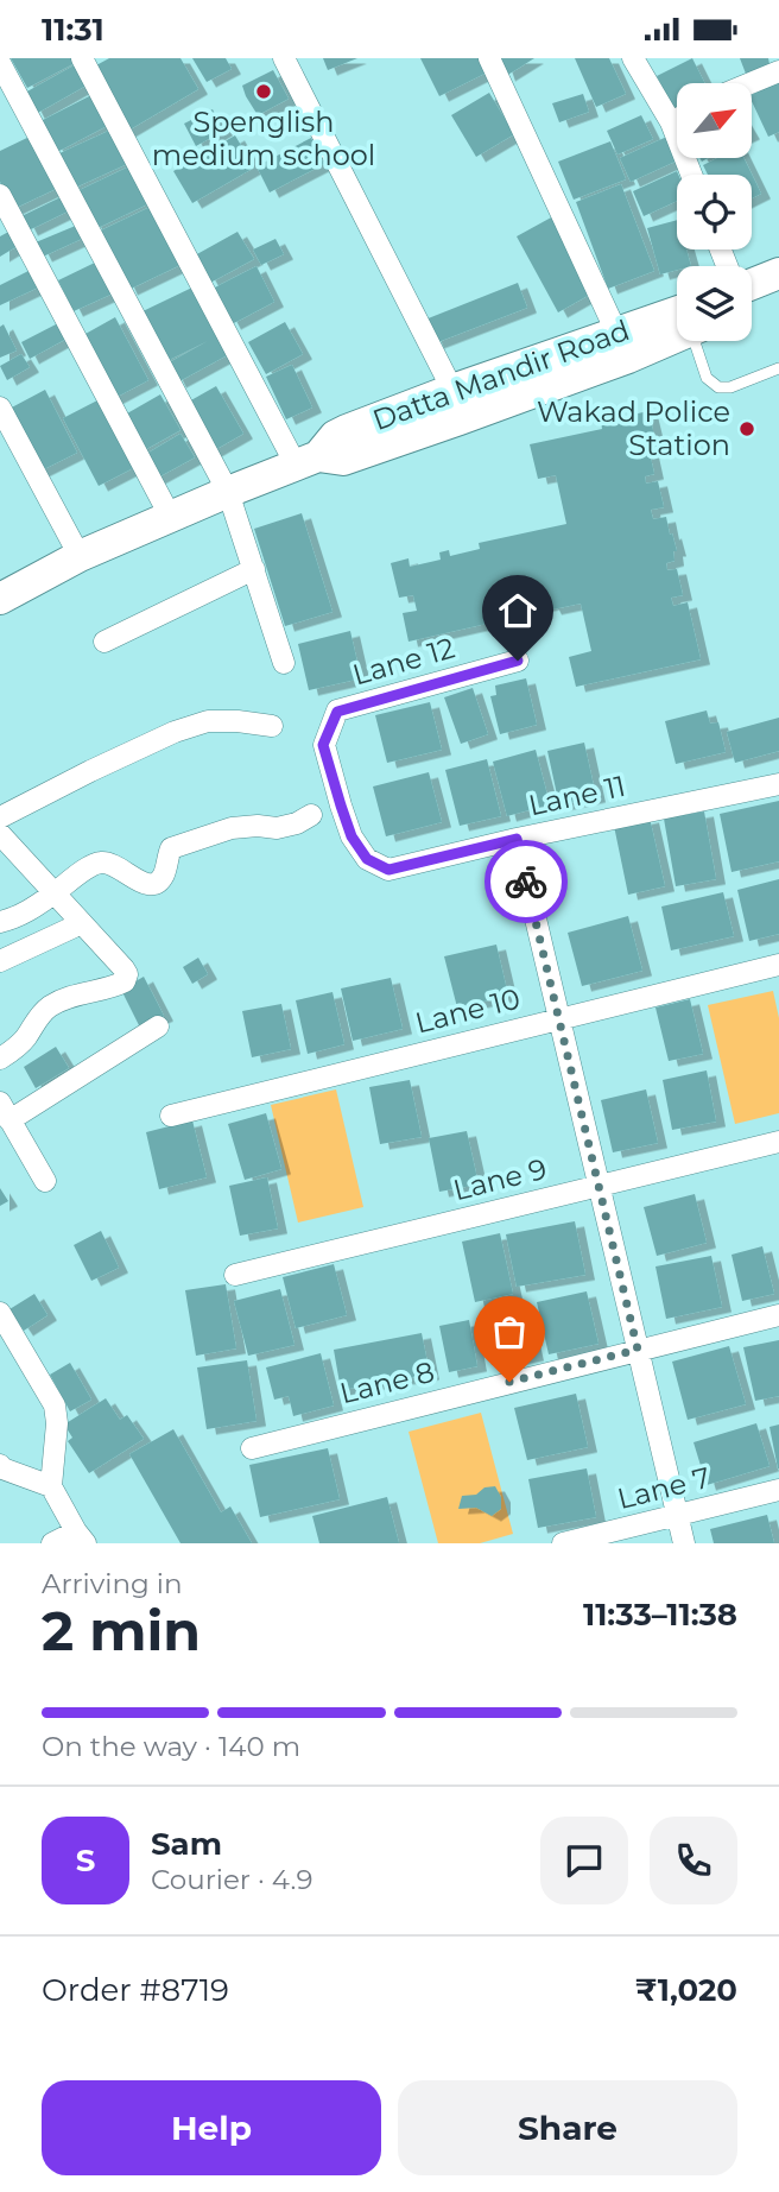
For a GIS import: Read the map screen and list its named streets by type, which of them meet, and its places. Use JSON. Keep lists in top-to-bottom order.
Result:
{
  "streets": {
    "main road": ["Datta Mandir Road"],
    "street": [
      "Lane 12",
      "Lane 11",
      "Lane 10",
      "Lane 9",
      "Lane 8",
      "Lane 7"
    ]
  },
  "crossings": [
    ["Lane 12", "Lane 11"]
  ],
  "places": ["Spenglish medium school", "Wakad Police Station"],
  "north": "top right",
  "page": {
    "status": "11:31",
    "heading": ["2 min", "Arriving in", "11:33–11:38"],
    "panel": [
      "Sam",
      "Courier · 4.9",
      "Order #8719",
      "₹1,020"
    ],
    "bar": "On the way · 140 m",
    "round": "S",
    "buttons": ["Help", "Share"]
  }
}
